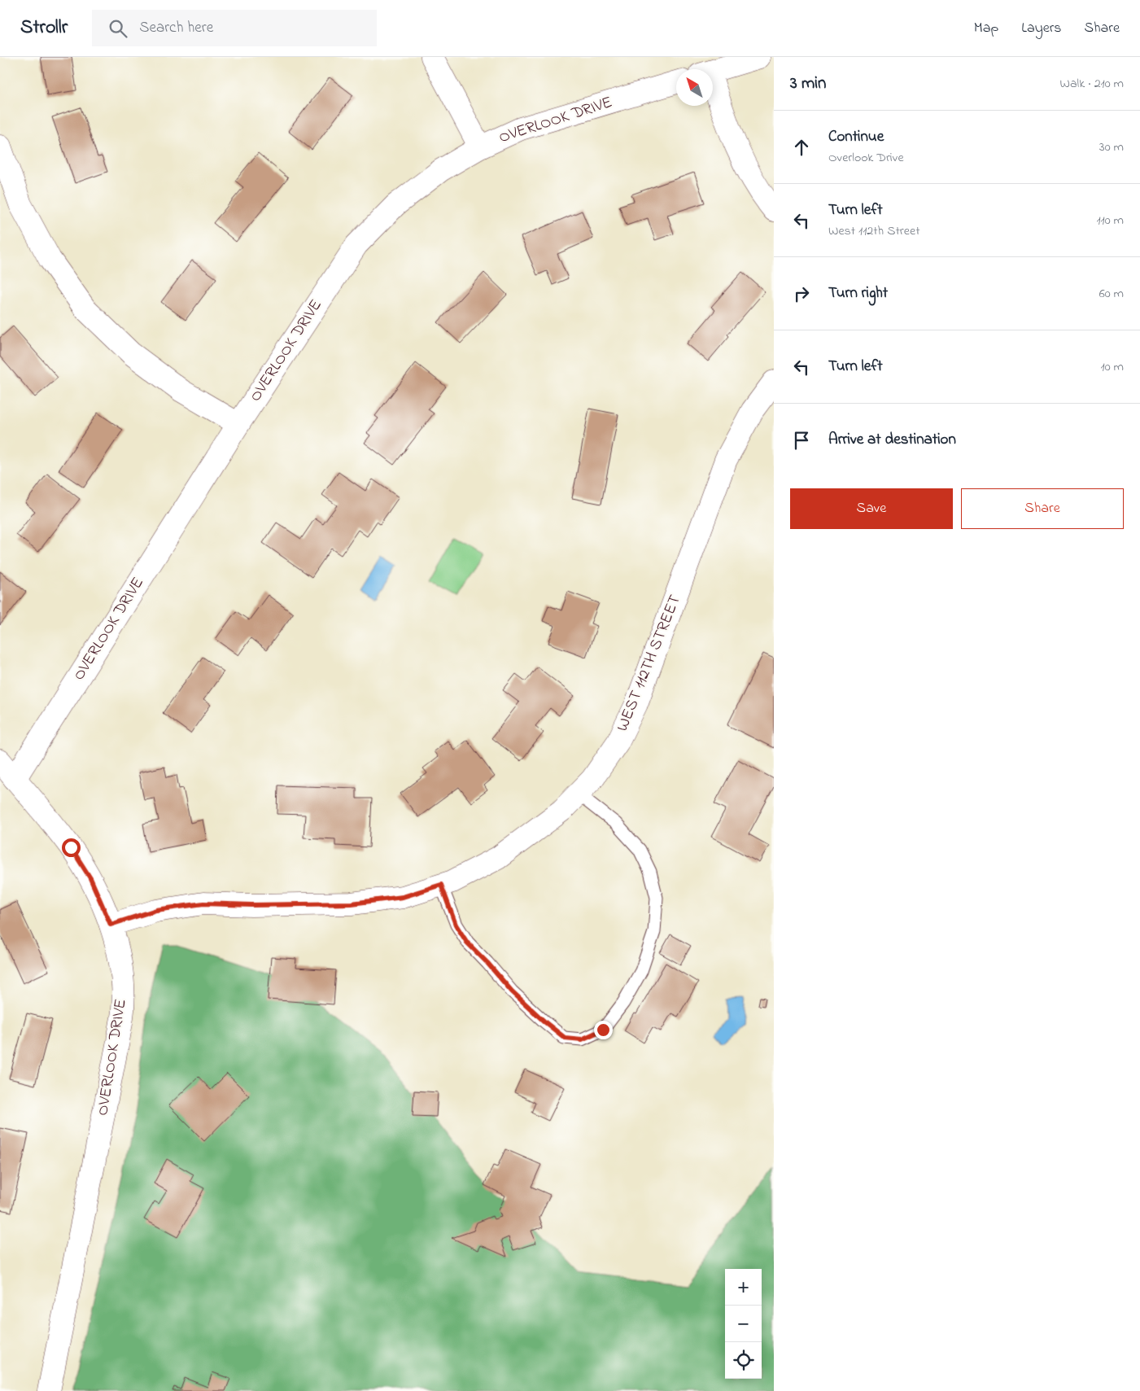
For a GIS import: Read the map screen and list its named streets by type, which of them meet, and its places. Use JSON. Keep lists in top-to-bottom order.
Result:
{
  "streets": {
    "street": ["OVERLOOK DRIVE", "WEST 112TH STREET"]
  },
  "crossings": [
    ["OVERLOOK DRIVE", "WEST 112TH STREET"]
  ],
  "north": "top left",
  "page": {
    "header": "Strollr",
    "search": "Search here",
    "nav": ["Map", "Layers", "Share"],
    "heading": ["3 min", "Walk · 210 m"],
    "list": [
      ["Continue", "Overlook Drive", "30 m"],
      ["Turn left", "West 112th Street", "110 m"],
      ["Turn right", "60 m"],
      ["Turn left", "10 m"],
      "Arrive at destination"
    ],
    "buttons": ["Save", "Share"],
    "map_buttons": ["+", "−"]
  }
}
